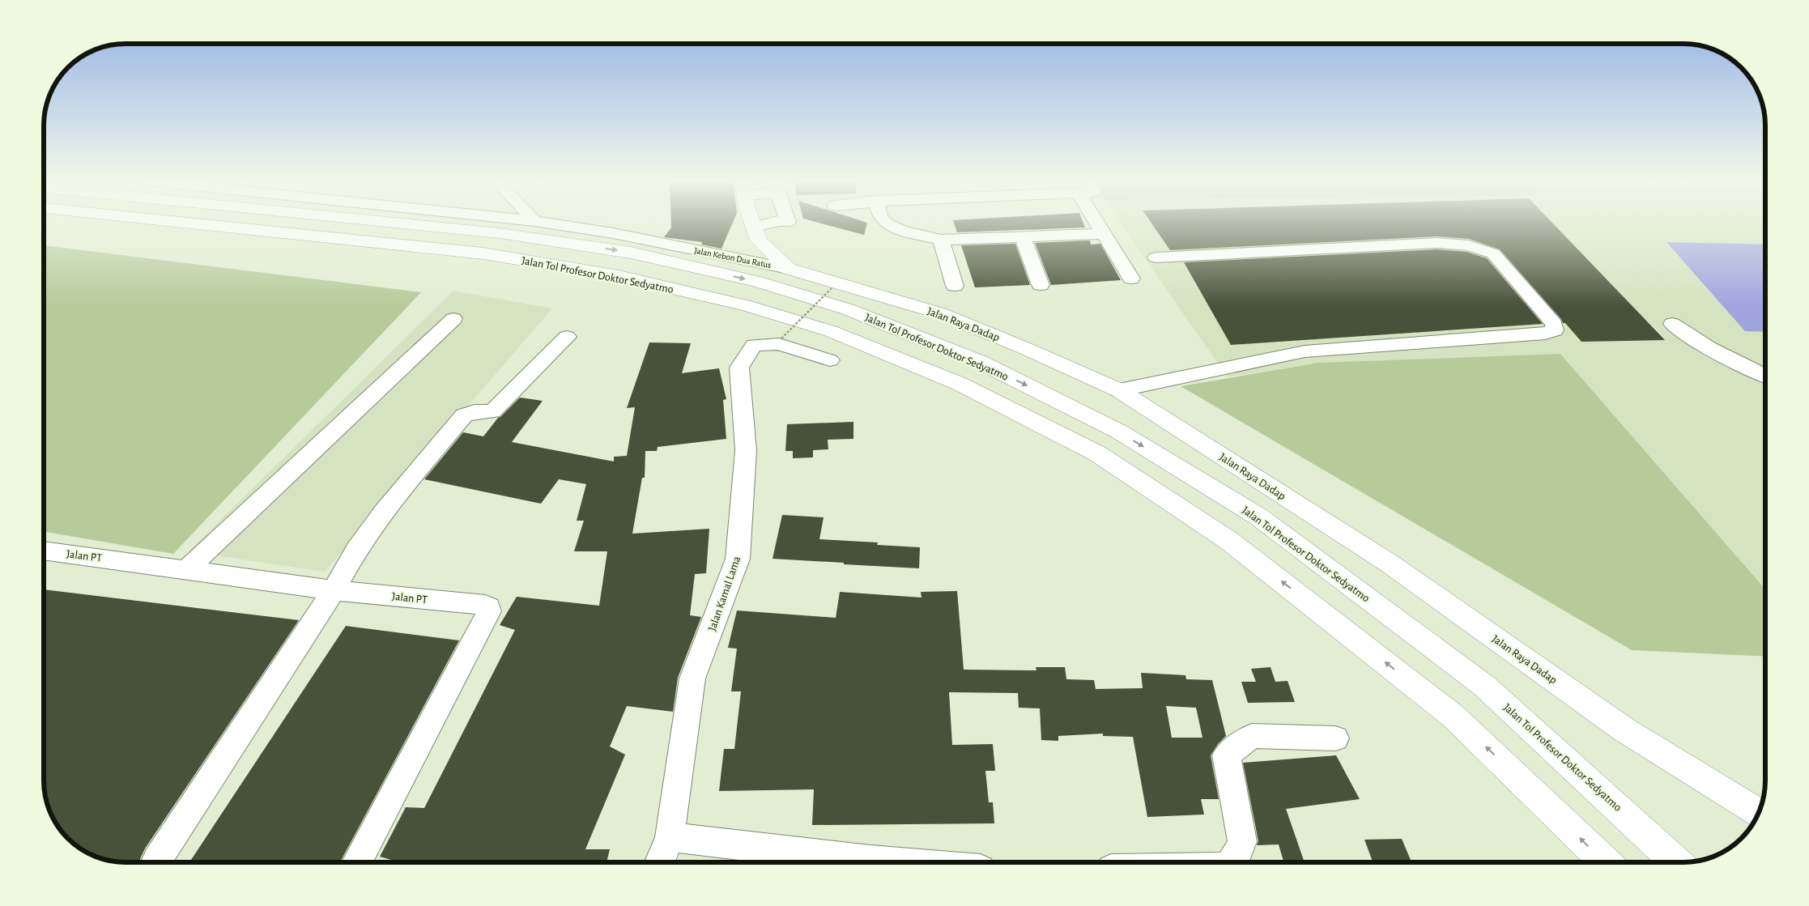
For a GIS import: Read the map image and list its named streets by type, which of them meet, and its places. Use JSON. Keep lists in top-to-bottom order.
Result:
{
  "streets": {
    "main road": ["Jalan Tol Profesor Doktor Sedyatmo", "Jalan Raya Dadap"],
    "street": ["Jalan Kebon Dua Ratus", "Jalan PT", "Jalan Kamal Lama"]
  },
  "crossings": [
    ["Jalan Kebon Dua Ratus", "Jalan Raya Dadap"]
  ]
}
